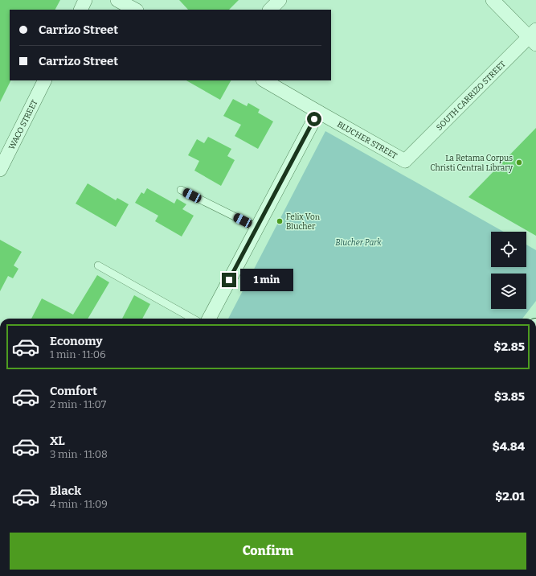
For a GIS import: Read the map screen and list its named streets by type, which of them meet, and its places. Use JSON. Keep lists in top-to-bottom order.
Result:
{
  "streets": {
    "street": ["SOUTH CARRIZO STREET", "WACO STREET", "BLUCHER STREET"]
  },
  "crossings": [
    ["SOUTH CARRIZO STREET", "BLUCHER STREET"]
  ],
  "parks": ["Blucher Park"],
  "places": ["La Retama Corpus Christi Central Library", "Felix Von Blucher"],
  "page": {
    "banner": ["Carrizo Street", "Carrizo Street"],
    "bubble": "1 min",
    "list": [
      {
        "name": "Economy",
        "note": "1 min · 11:06",
        "value": "$2.85"
      },
      {
        "name": "Comfort",
        "note": "2 min · 11:07",
        "value": "$3.85"
      },
      {
        "name": "XL",
        "note": "3 min · 11:08",
        "value": "$4.84"
      },
      {
        "name": "Black",
        "note": "4 min · 11:09",
        "value": "$2.01"
      }
    ],
    "buttons": "Confirm"
  }
}
